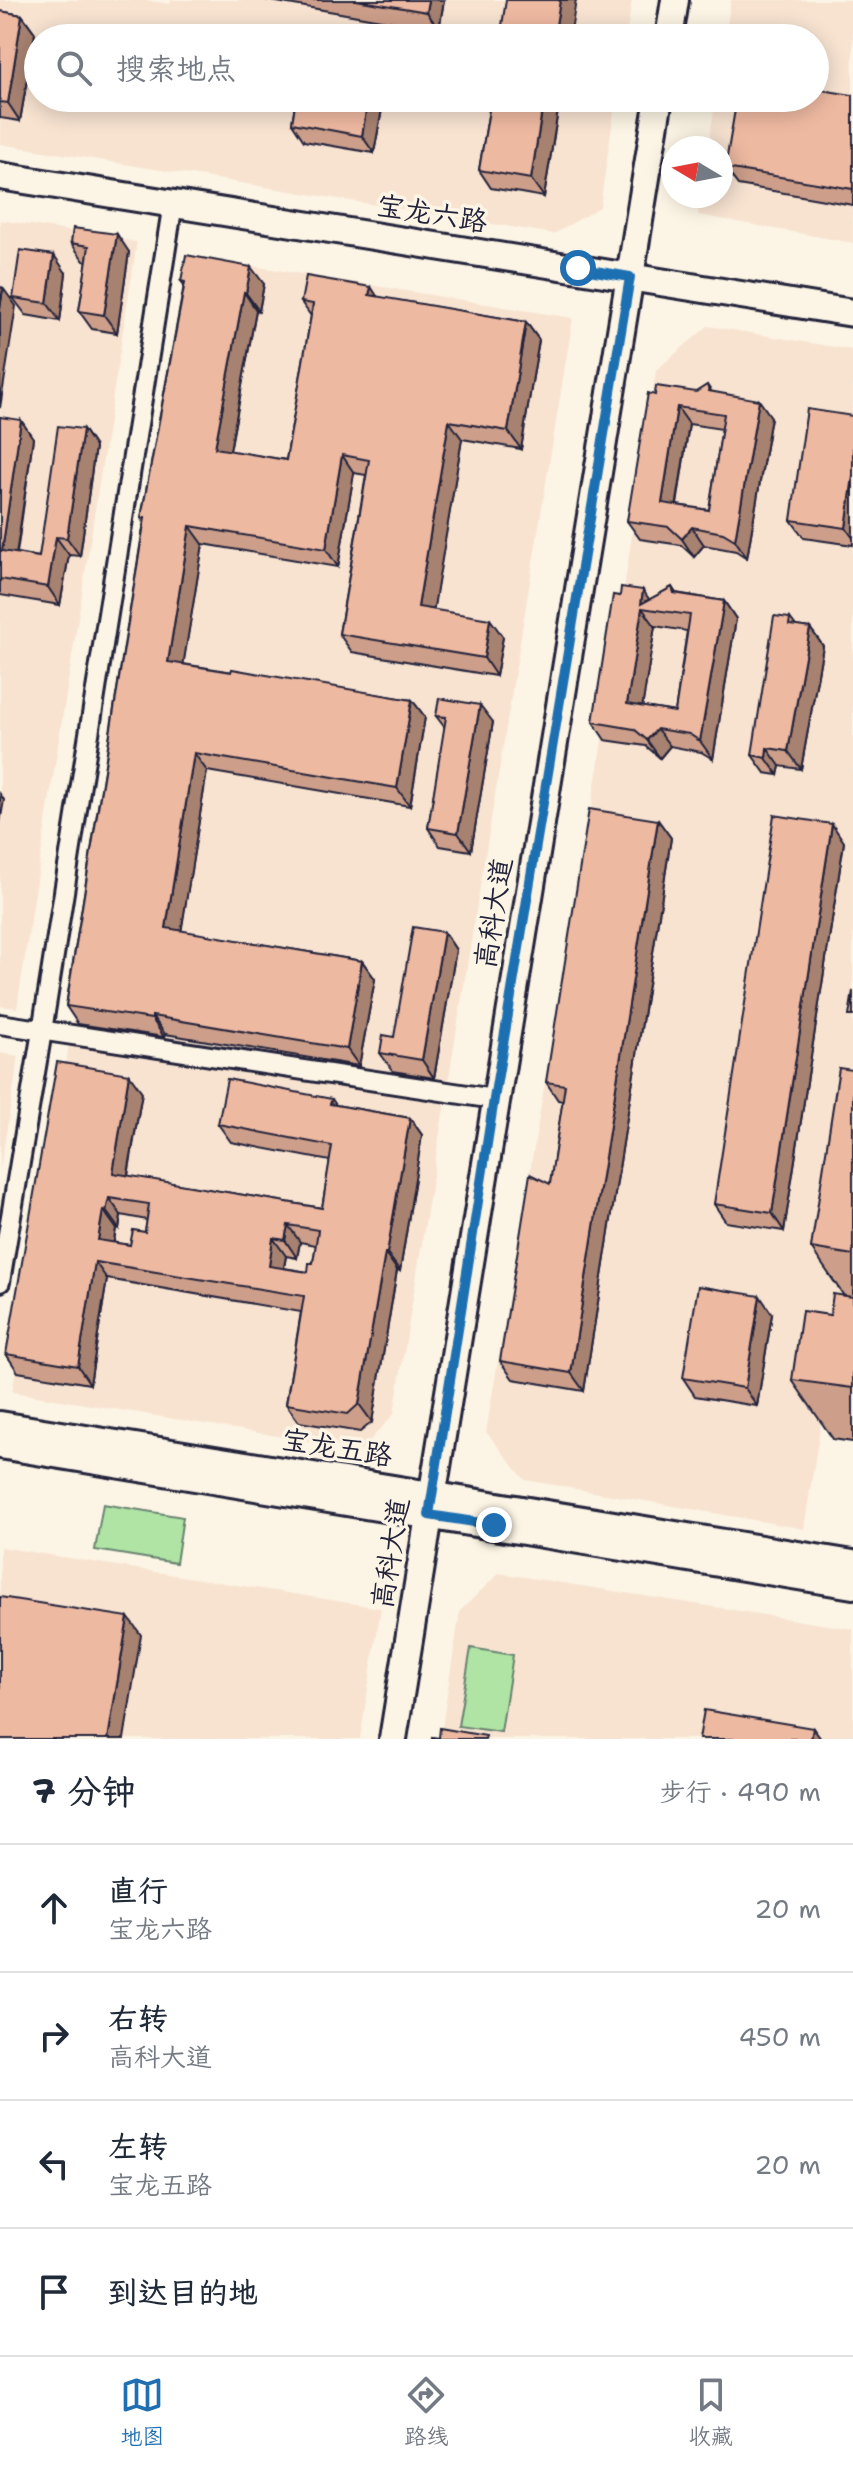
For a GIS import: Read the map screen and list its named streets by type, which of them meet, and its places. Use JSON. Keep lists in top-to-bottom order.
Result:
{
  "streets": {
    "street": ["宝龙六路", "高科大道", "宝龙五路"]
  },
  "crossings": [
    ["宝龙六路", "高科大道"],
    ["高科大道", "宝龙五路"]
  ],
  "north": "left",
  "page": {
    "search": "搜索地点",
    "heading": ["7 分钟", "步行 · 490 m"],
    "list": [
      ["直行", "宝龙六路", "20 m"],
      ["右转", "高科大道", "450 m"],
      ["左转", "宝龙五路", "20 m"],
      "到达目的地"
    ],
    "nav": ["地图", "路线", "收藏"]
  }
}
